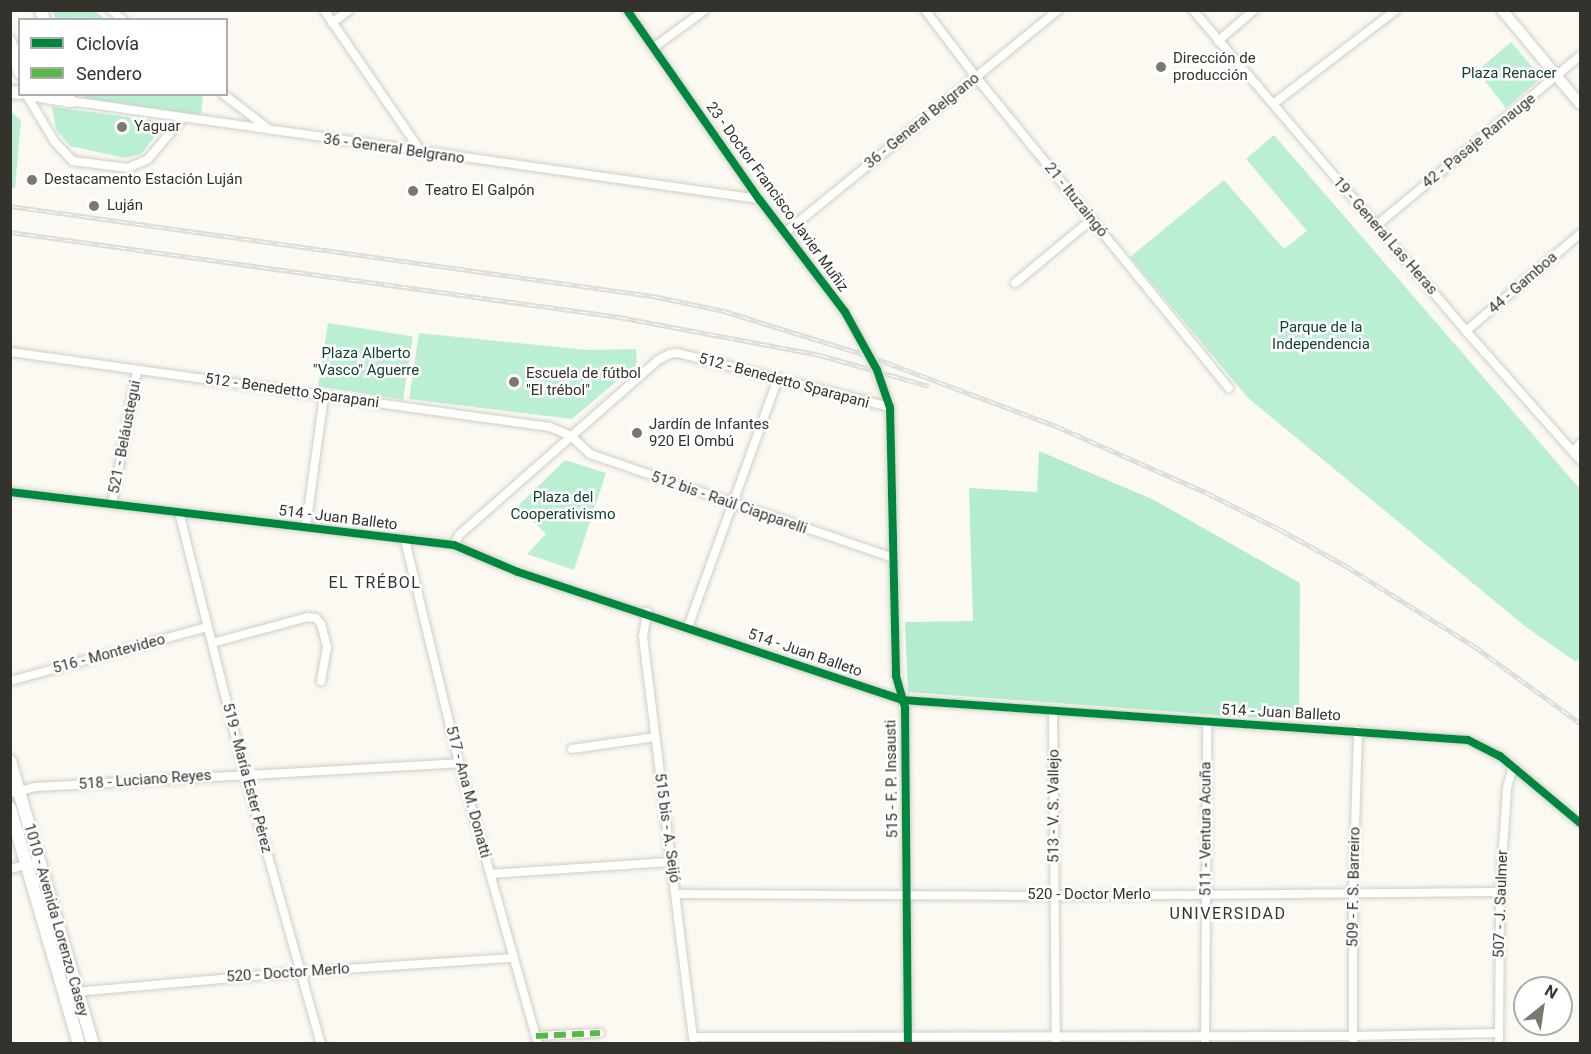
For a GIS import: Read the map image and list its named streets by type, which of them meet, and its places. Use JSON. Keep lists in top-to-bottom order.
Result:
{
  "streets": {
    "main road": ["36 - General Belgrano", "1010 - Avenida Lorenzo Casey"],
    "street": [
      "42 - Pasaje Ramauge",
      "23 - Doctor Francisco Javier Muñiz",
      "21 - Ituzaingó",
      "19 - General Las Heras",
      "44 - Gamboa",
      "512 - Benedetto Sparapani",
      "521 - Beláustegui",
      "512 bis - Raúl Ciapparelli",
      "514 - Juan Balleto",
      "516 - Montevideo",
      "519 - María Ester Pérez",
      "515 - F. P. Insausti",
      "518 - Luciano Reyes",
      "517 - Ana M. Donatti",
      "513 - V. S. Vallejo",
      "515 bis - A. Seijó",
      "511 - Ventura Acuña",
      "509 - F. S. Barreiro",
      "520 - Doctor Merlo",
      "507 - J. Saulmer"
    ]
  },
  "crossings": [
    ["36 - General Belgrano", "23 - Doctor Francisco Javier Muñiz"],
    ["36 - General Belgrano", "21 - Ituzaingó"],
    ["42 - Pasaje Ramauge", "19 - General Las Heras"],
    ["23 - Doctor Francisco Javier Muñiz", "512 - Benedetto Sparapani"],
    ["23 - Doctor Francisco Javier Muñiz", "515 - F. P. Insausti"],
    ["19 - General Las Heras", "44 - Gamboa"],
    ["512 - Benedetto Sparapani", "521 - Beláustegui"],
    ["512 - Benedetto Sparapani", "512 bis - Raúl Ciapparelli"],
    ["512 - Benedetto Sparapani", "515 - F. P. Insausti"],
    ["521 - Beláustegui", "514 - Juan Balleto"],
    ["512 bis - Raúl Ciapparelli", "515 - F. P. Insausti"],
    ["514 - Juan Balleto", "519 - María Ester Pérez"],
    ["514 - Juan Balleto", "515 - F. P. Insausti"],
    ["514 - Juan Balleto", "517 - Ana M. Donatti"],
    ["514 - Juan Balleto", "513 - V. S. Vallejo"],
    ["514 - Juan Balleto", "515 bis - A. Seijó"],
    ["514 - Juan Balleto", "511 - Ventura Acuña"],
    ["514 - Juan Balleto", "509 - F. S. Barreiro"],
    ["514 - Juan Balleto", "507 - J. Saulmer"],
    ["516 - Montevideo", "519 - María Ester Pérez"],
    ["519 - María Ester Pérez", "518 - Luciano Reyes"],
    ["519 - María Ester Pérez", "520 - Doctor Merlo"],
    ["515 - F. P. Insausti", "520 - Doctor Merlo"],
    ["518 - Luciano Reyes", "517 - Ana M. Donatti"],
    ["518 - Luciano Reyes", "1010 - Avenida Lorenzo Casey"],
    ["517 - Ana M. Donatti", "520 - Doctor Merlo"],
    ["513 - V. S. Vallejo", "520 - Doctor Merlo"],
    ["515 bis - A. Seijó", "520 - Doctor Merlo"],
    ["511 - Ventura Acuña", "520 - Doctor Merlo"],
    ["509 - F. S. Barreiro", "520 - Doctor Merlo"],
    ["520 - Doctor Merlo", "507 - J. Saulmer"],
    ["520 - Doctor Merlo", "1010 - Avenida Lorenzo Casey"]
  ],
  "districts": ["EL TRÉBOL", "UNIVERSIDAD"],
  "parks": [
    "Plaza Renacer",
    "Parque de la Independencia",
    "Plaza Alberto \"Vasco\" Aguerre",
    "Plaza del Cooperativismo"
  ],
  "places": [
    "Dirección de producción",
    "Yaguar",
    "Destacamento Estación Luján",
    "Teatro El Galpón",
    "Luján",
    "Escuela de fútbol \"El trébol\"",
    "Jardín de Infantes 920 El Ombú"
  ],
  "legend": ["Ciclovía", "Sendero"],
  "north": "top right"
}
